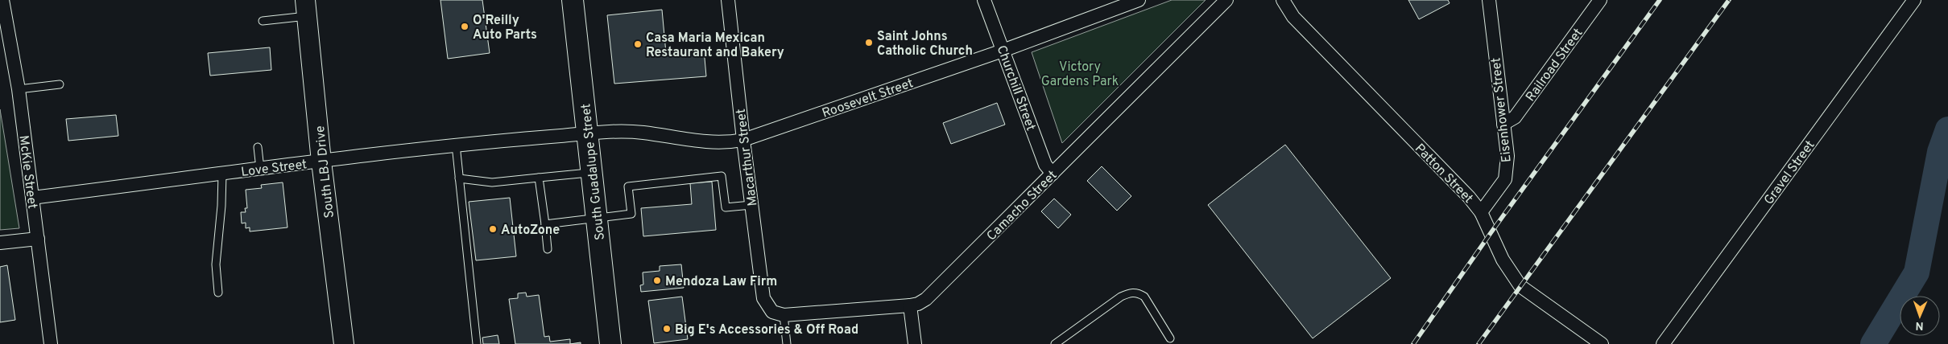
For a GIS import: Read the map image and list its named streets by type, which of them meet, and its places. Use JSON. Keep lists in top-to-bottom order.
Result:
{
  "streets": {
    "main road": ["South Guadalupe Street"],
    "street": [
      "Railroad Street",
      "Churchill Street",
      "Roosevelt Street",
      "Eisenhower Street",
      "Macarthur Street",
      "Love Street",
      "McKie Street",
      "South LBJ Drive",
      "Gravel Street",
      "Patton Street",
      "Camacho Street"
    ]
  },
  "crossings": [
    ["Railroad Street", "Eisenhower Street"],
    ["Churchill Street", "Roosevelt Street"],
    ["Churchill Street", "Camacho Street"],
    ["Roosevelt Street", "Macarthur Street"],
    ["Roosevelt Street", "Love Street"],
    ["Roosevelt Street", "South Guadalupe Street"],
    ["Eisenhower Street", "Patton Street"],
    ["Macarthur Street", "Camacho Street"],
    ["Love Street", "McKie Street"],
    ["Love Street", "South LBJ Drive"],
    ["Love Street", "South Guadalupe Street"]
  ],
  "parks": ["Victory Gardens Park"],
  "places": [
    "O'Reilly Auto Parts",
    "Saint Johns Catholic Church",
    "Casa Maria Mexican Restaurant and Bakery",
    "AutoZone",
    "Mendoza Law Firm",
    "Big E's Accessories & Off Road"
  ],
  "north": "bottom"
}
